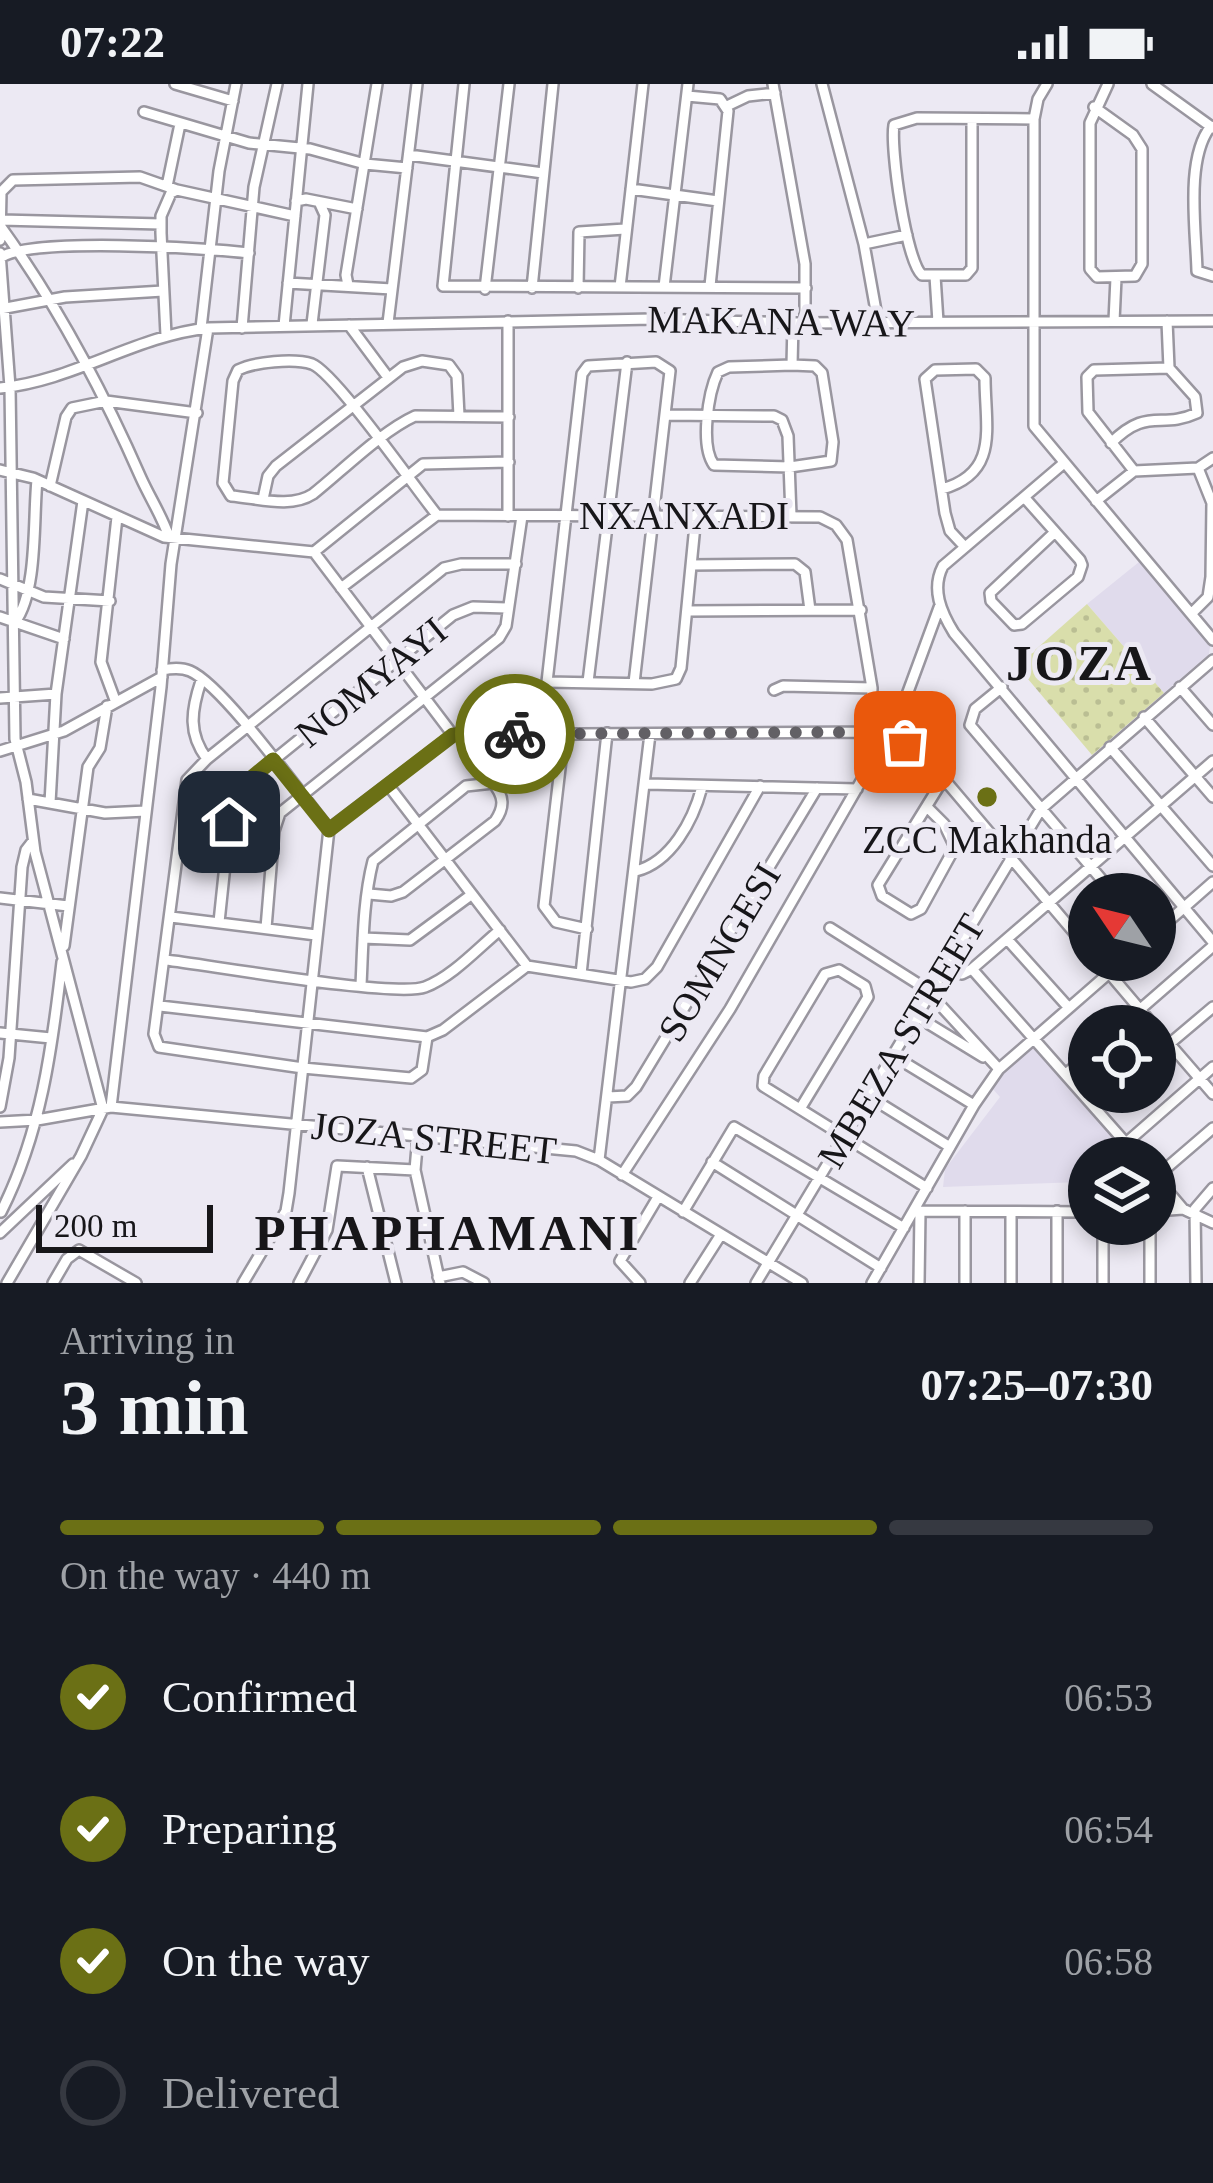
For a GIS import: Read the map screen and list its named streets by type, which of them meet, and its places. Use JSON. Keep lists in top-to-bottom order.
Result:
{
  "streets": {
    "street": [
      "MAKANA WAY",
      "NXANXADI",
      "NOMYAYI",
      "SOMNGESI",
      "MBEZA STREET",
      "JOZA STREET"
    ]
  },
  "crossings": [
    ["MBEZA STREET", "JOZA STREET"]
  ],
  "districts": ["JOZA", "PHAPHAMANI"],
  "places": ["ZCC Makhanda"],
  "scale_bar": "200 m",
  "north": "top left",
  "page": {
    "status": "07:22",
    "scale": "200 m",
    "heading": ["3 min", "Arriving in", "07:25–07:30"],
    "bar": "On the way · 440 m",
    "list": [
      ["Confirmed", "06:53"],
      ["Preparing", "06:54"],
      ["On the way", "06:58"],
      "Delivered"
    ]
  }
}
